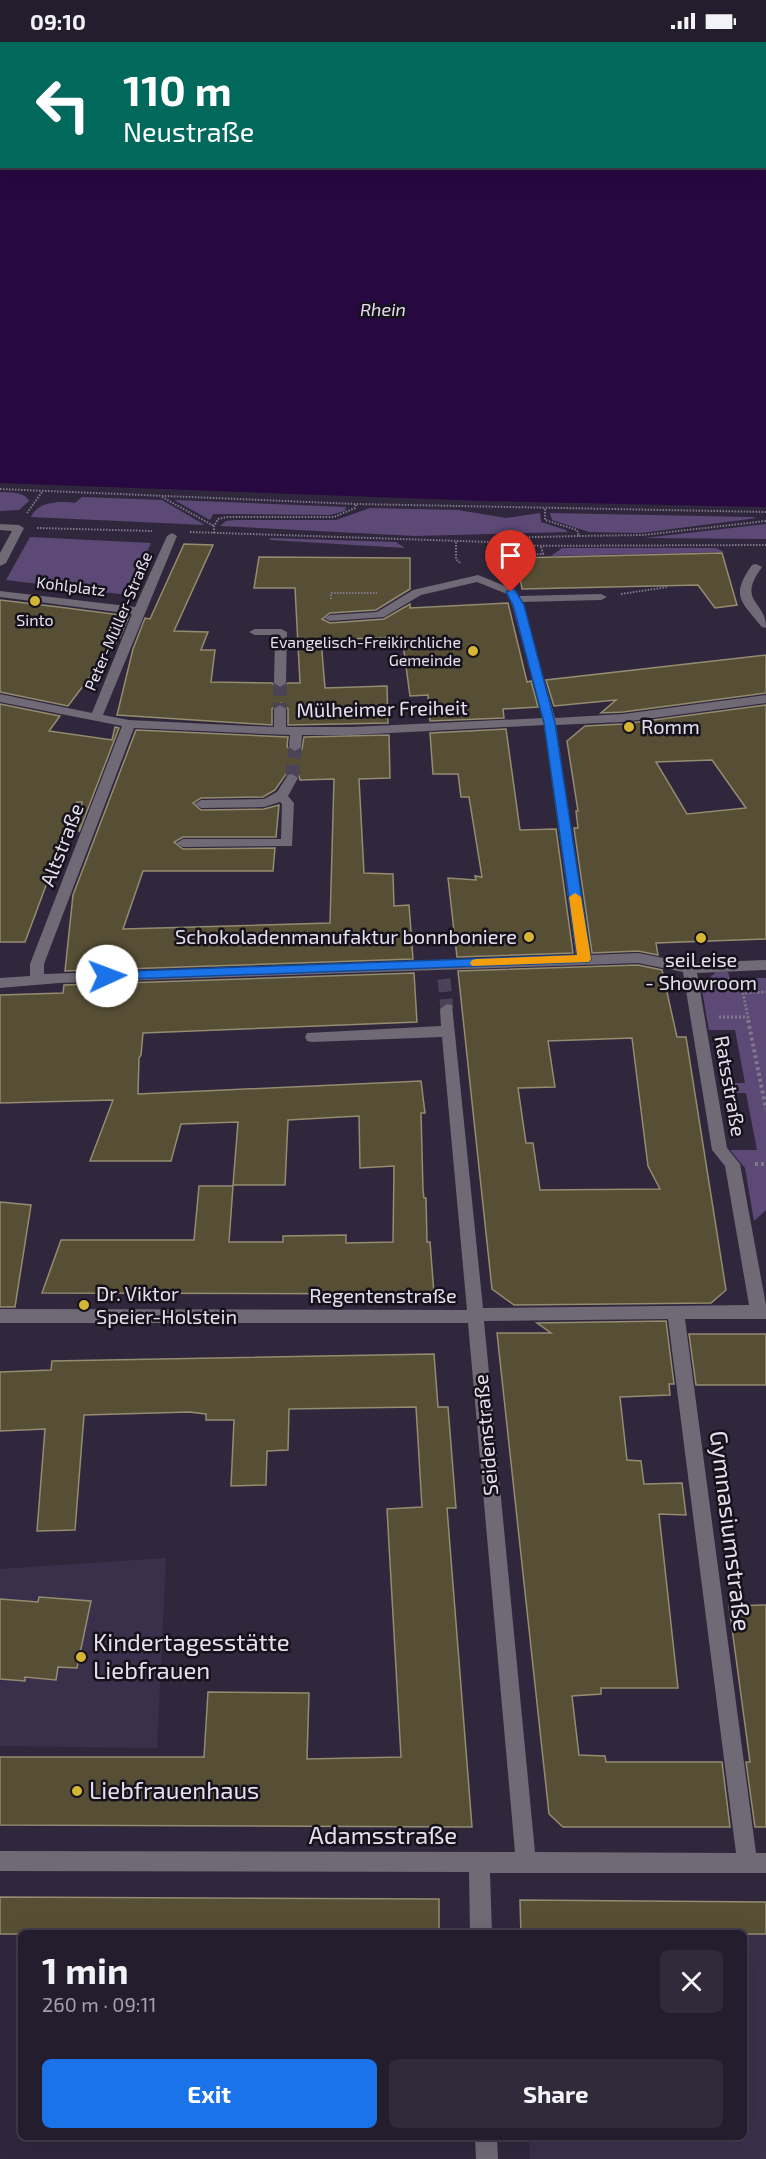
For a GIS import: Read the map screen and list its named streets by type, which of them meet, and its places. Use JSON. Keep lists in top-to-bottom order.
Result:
{
  "streets": {
    "street": [
      "Kohlplatz",
      "Peter-Müller-Straße",
      "Mülheimer Freiheit",
      "Altstraße",
      "Ratsstraße",
      "Regentenstraße",
      "Seidenstraße",
      "Gymnasiumstraße",
      "Adamsstraße"
    ]
  },
  "crossings": [
    ["Kohlplatz", "Peter-Müller-Straße"],
    ["Peter-Müller-Straße", "Mülheimer Freiheit"],
    ["Mülheimer Freiheit", "Altstraße"],
    ["Ratsstraße", "Regentenstraße"],
    ["Regentenstraße", "Seidenstraße"],
    ["Regentenstraße", "Gymnasiumstraße"],
    ["Seidenstraße", "Adamsstraße"],
    ["Gymnasiumstraße", "Adamsstraße"]
  ],
  "water": ["Rhein"],
  "places": [
    "Sinto",
    "Evangelisch-Freikirchliche Gemeinde",
    "Romm",
    "Schokoladenmanufaktur bonnboniere",
    "seiLeise - Showroom",
    "Dr. Viktor Speier-Holstein",
    "Kindertagesstätte Liebfrauen",
    "Liebfrauenhaus"
  ],
  "page": {
    "status": "09:10",
    "turn": ["110 m", "Neustraße"],
    "heading": ["1 min", "260 m · 09:11"],
    "buttons": ["Exit", "Share"]
  }
}
